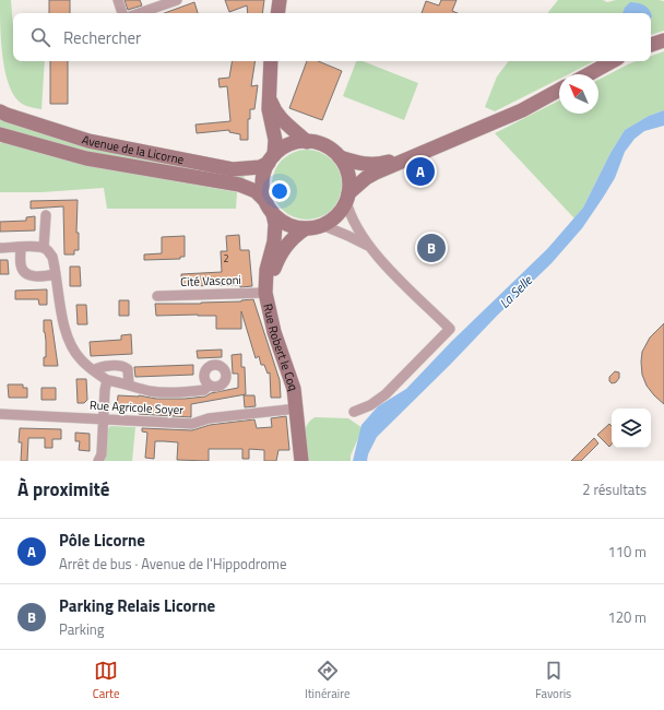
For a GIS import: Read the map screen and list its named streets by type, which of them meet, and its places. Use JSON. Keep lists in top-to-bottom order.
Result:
{
  "streets": {
    "main road": ["Avenue de la Licorne", "Rue Robert le Coq"],
    "street": ["Cité Vasconi", "Rue Agricole Soyer"]
  },
  "crossings": [
    ["Avenue de la Licorne", "Rue Robert le Coq"],
    ["Cité Vasconi", "Rue Robert le Coq"],
    ["Rue Robert le Coq", "Rue Agricole Soyer"]
  ],
  "water": ["La Selle"],
  "house_numbers": ["2"],
  "north": "top left",
  "page": {
    "search": "Rechercher",
    "pins": ["A", "B"],
    "heading": ["À proximité", "2 résultats"],
    "list": [
      {
        "mark": "A",
        "name": "Pôle Licorne",
        "note": "Arrêt de bus · Avenue de l'Hippodrome",
        "value": "110 m"
      },
      {
        "mark": "B",
        "name": "Parking Relais Licorne",
        "note": "Parking",
        "value": "120 m"
      }
    ],
    "nav": ["Carte", "Itinéraire", "Favoris"]
  }
}
